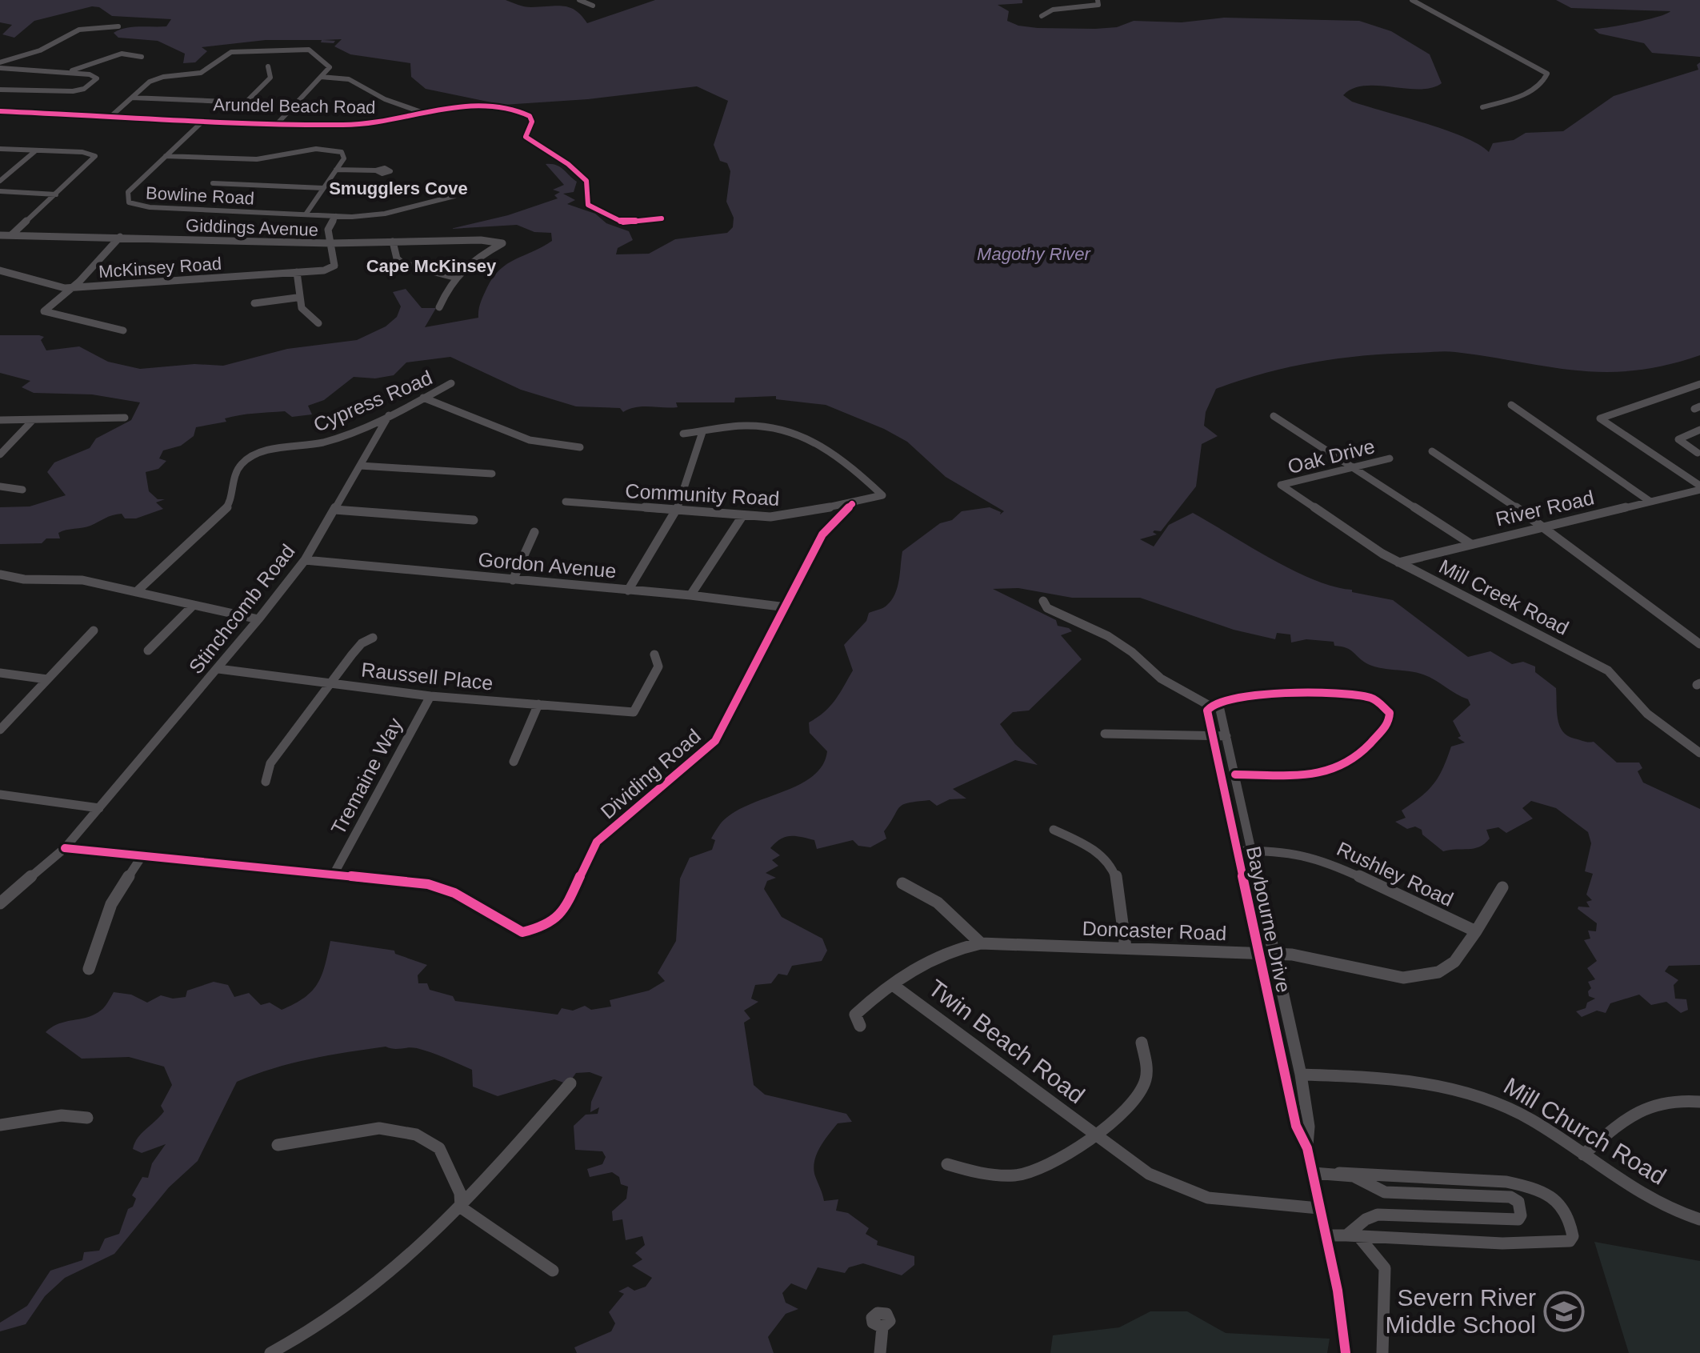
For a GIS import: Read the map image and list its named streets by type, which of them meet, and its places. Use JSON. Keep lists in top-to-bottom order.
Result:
{
  "streets": {
    "street": [
      "Arundel Beach Road",
      "Bowline Road",
      "Giddings Avenue",
      "McKinsey Road",
      "Cypress Road",
      "Oak Drive",
      "Community Road",
      "River Road",
      "Gordon Avenue",
      "Mill Creek Road",
      "Stinchcomb Road",
      "Raussell Place",
      "Dividing Road",
      "Tremaine Way",
      "Rushley Road",
      "Baybourne Drive",
      "Doncaster Road",
      "Twin Beach Road",
      "Mill Church Road"
    ]
  },
  "crossings": [
    ["Arundel Beach Road", "Bowline Road"],
    ["Giddings Avenue", "McKinsey Road"],
    ["Cypress Road", "Stinchcomb Road"],
    ["Oak Drive", "Mill Creek Road"],
    ["Community Road", "Dividing Road"],
    ["River Road", "Mill Creek Road"],
    ["Gordon Avenue", "Stinchcomb Road"],
    ["Gordon Avenue", "Dividing Road"],
    ["Stinchcomb Road", "Raussell Place"],
    ["Stinchcomb Road", "Dividing Road"],
    ["Raussell Place", "Tremaine Way"],
    ["Dividing Road", "Tremaine Way"],
    ["Rushley Road", "Baybourne Drive"],
    ["Rushley Road", "Doncaster Road"],
    ["Baybourne Drive", "Doncaster Road"],
    ["Baybourne Drive", "Mill Church Road"],
    ["Doncaster Road", "Twin Beach Road"]
  ],
  "districts": ["Smugglers Cove", "Cape McKinsey"],
  "water": ["Magothy River"],
  "places": {
    "school or university": ["Severn River Middle School"]
  }
}
